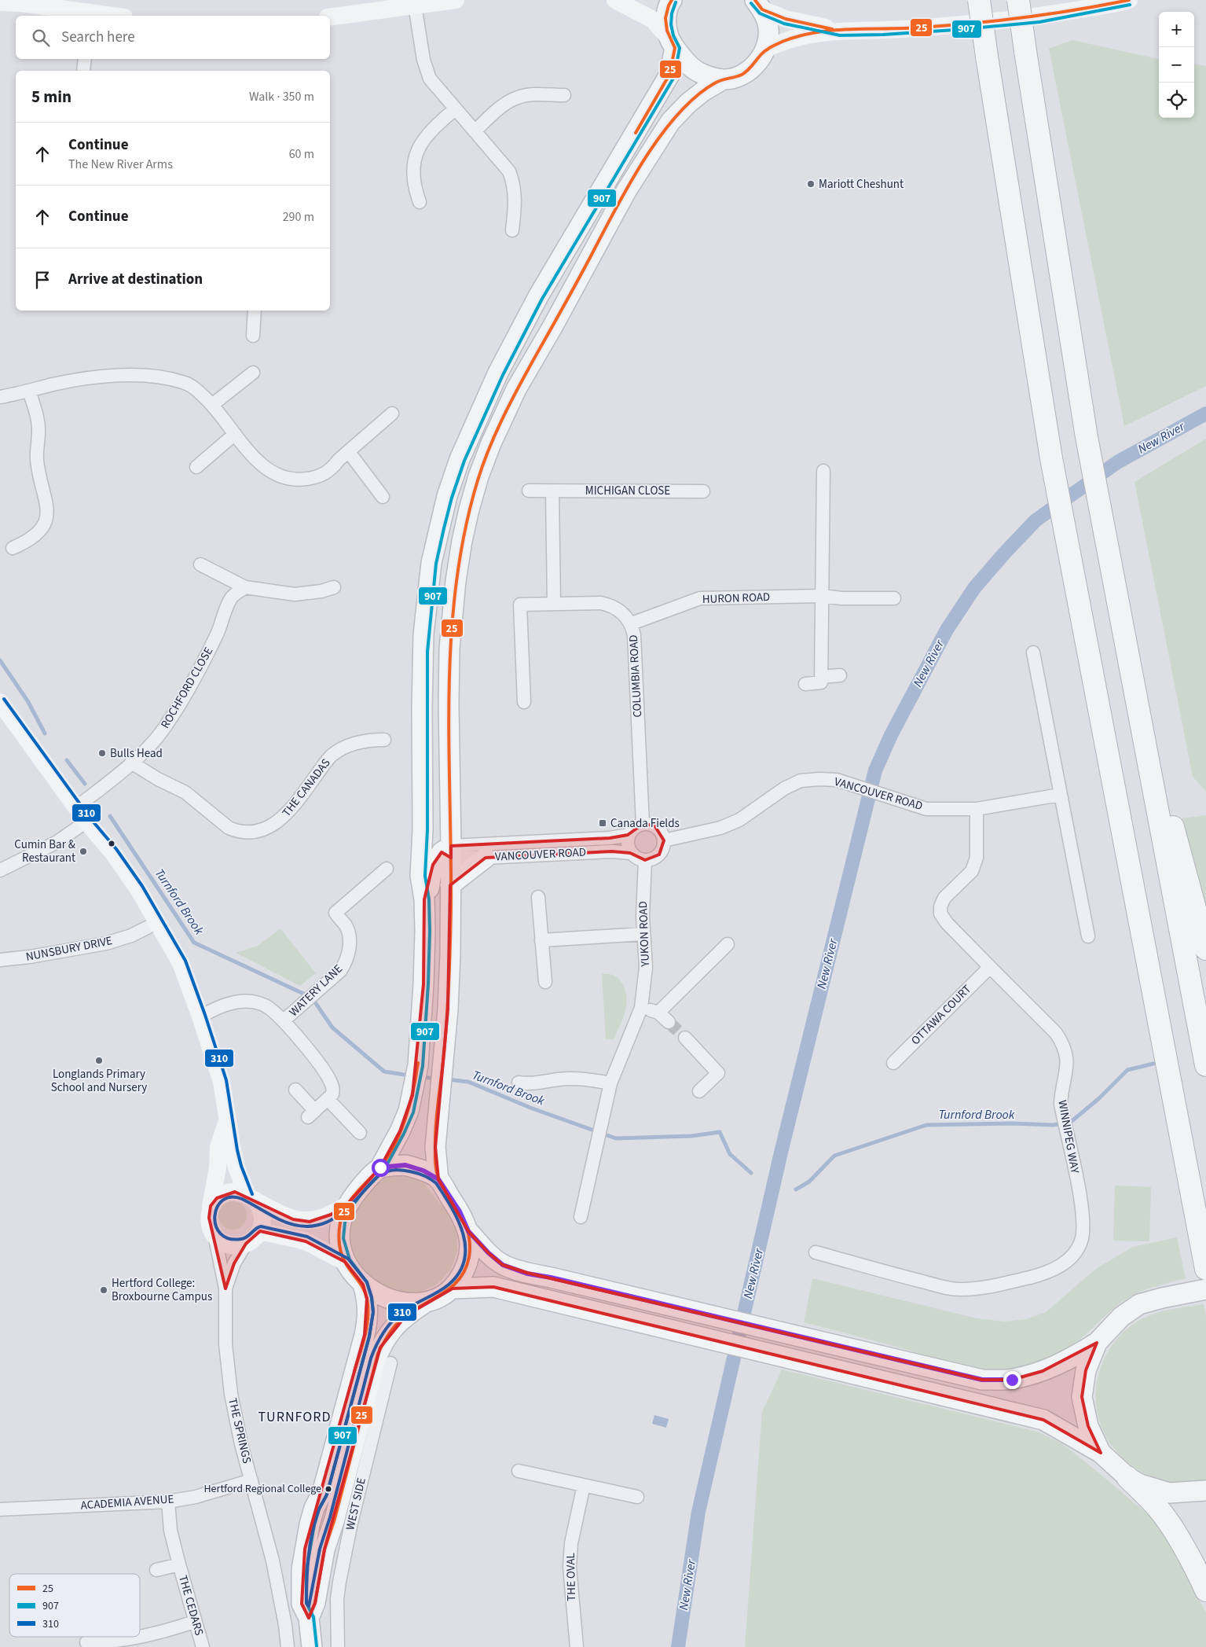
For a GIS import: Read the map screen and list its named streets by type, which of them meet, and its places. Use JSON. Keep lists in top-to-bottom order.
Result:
{
  "streets": {
    "street": [
      "MICHIGAN CLOSE",
      "HURON ROAD",
      "COLUMBIA ROAD",
      "ROCHFORD CLOSE",
      "THE CANADAS",
      "VANCOUVER ROAD",
      "YUKON ROAD",
      "NUNSBURY DRIVE",
      "WATERY LANE",
      "OTTAWA COURT",
      "WINNIPEG WAY",
      "THE SPRINGS",
      "ACADEMIA AVENUE",
      "WEST SIDE",
      "THE OVAL",
      "THE CEDARS"
    ]
  },
  "crossings": [
    ["HURON ROAD", "COLUMBIA ROAD"],
    ["COLUMBIA ROAD", "VANCOUVER ROAD"],
    ["COLUMBIA ROAD", "YUKON ROAD"],
    ["ROCHFORD CLOSE", "THE CANADAS"],
    ["VANCOUVER ROAD", "YUKON ROAD"],
    ["VANCOUVER ROAD", "WINNIPEG WAY"],
    ["OTTAWA COURT", "WINNIPEG WAY"],
    ["THE SPRINGS", "ACADEMIA AVENUE"],
    ["ACADEMIA AVENUE", "THE CEDARS"]
  ],
  "districts": ["TURNFORD"],
  "water": ["New River", "Turnford Brook"],
  "places": {
    "other": [
      "Mariott Cheshunt",
      "Bulls Head",
      "Cumin Bar & Restaurant",
      "Longlands Primary School and Nursery",
      "Hertford College: Broxbourne Campus",
      "Hertford Regional College"
    ],
    "transit": ["Canada Fields"]
  },
  "lines": ["transit line 25", "transit line 907", "transit line 310"],
  "legend": ["25", "907", "310"],
  "page": {
    "map_buttons": ["+", "−"],
    "search": "Search here",
    "heading": ["5 min", "Walk · 350 m"],
    "list": [
      ["Continue", "The New River Arms", "60 m"],
      ["Continue", "290 m"],
      "Arrive at destination"
    ]
  }
}
